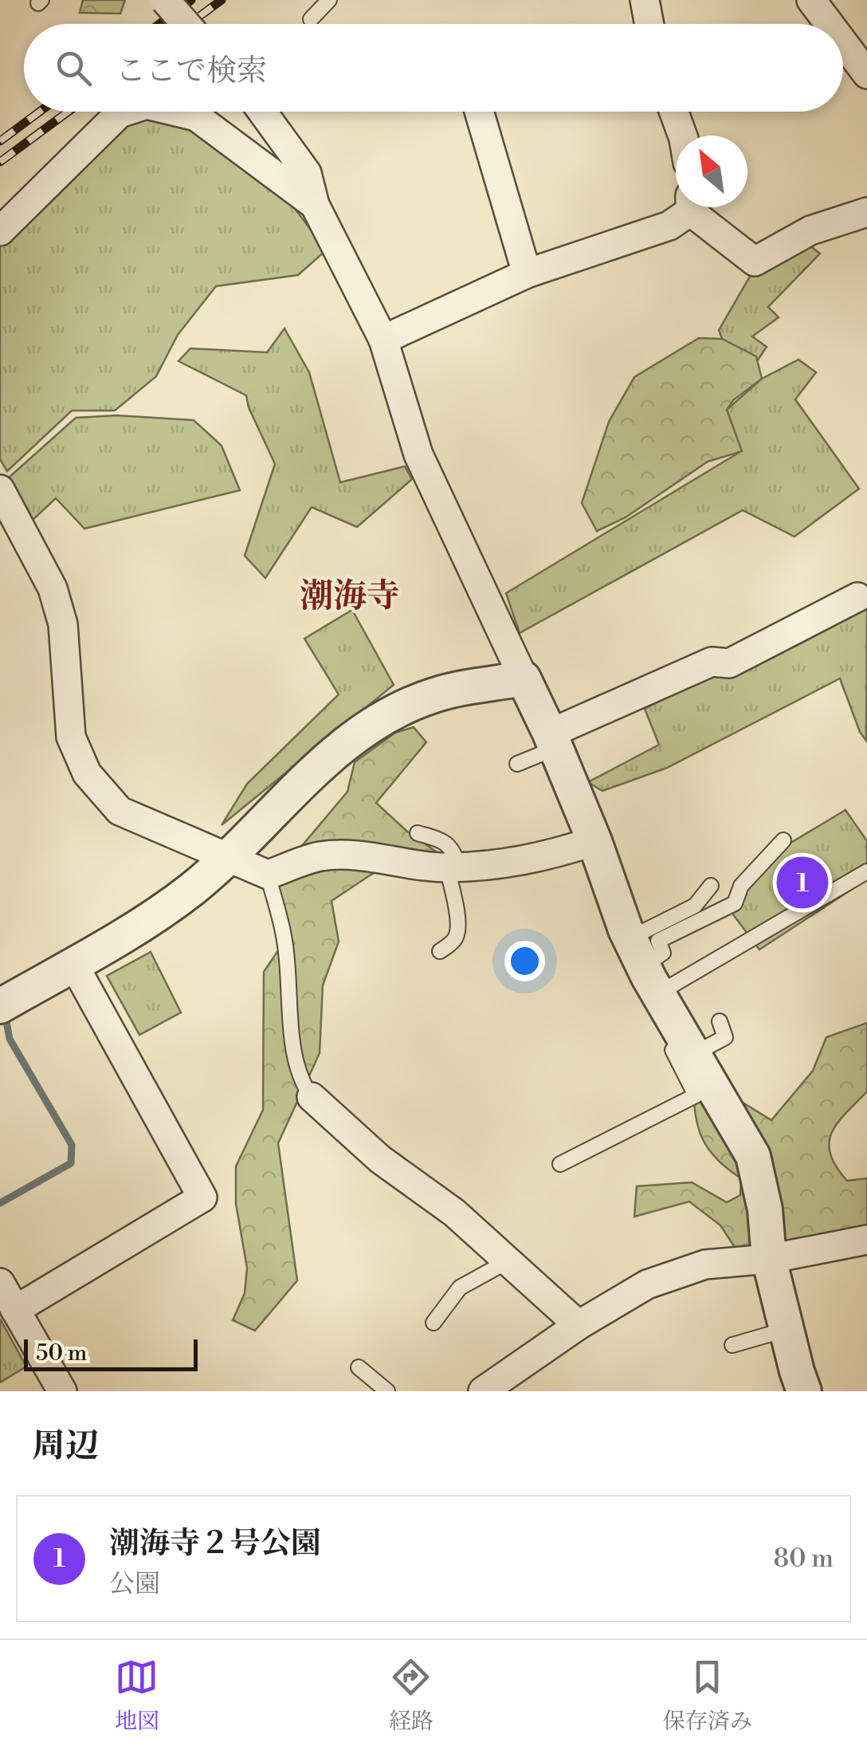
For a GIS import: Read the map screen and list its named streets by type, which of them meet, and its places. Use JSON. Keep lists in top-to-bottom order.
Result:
{
  "districts": ["潮海寺"],
  "scale_bar": "50 m",
  "north": "top left",
  "page": {
    "search": "ここで検索",
    "pins": "1",
    "scale": "50 m",
    "heading": "周辺",
    "list": [
      {
        "mark": "1",
        "name": "潮海寺２号公園",
        "note": "公園",
        "value": "80 m"
      }
    ],
    "nav": ["地図", "経路", "保存済み"]
  }
}
